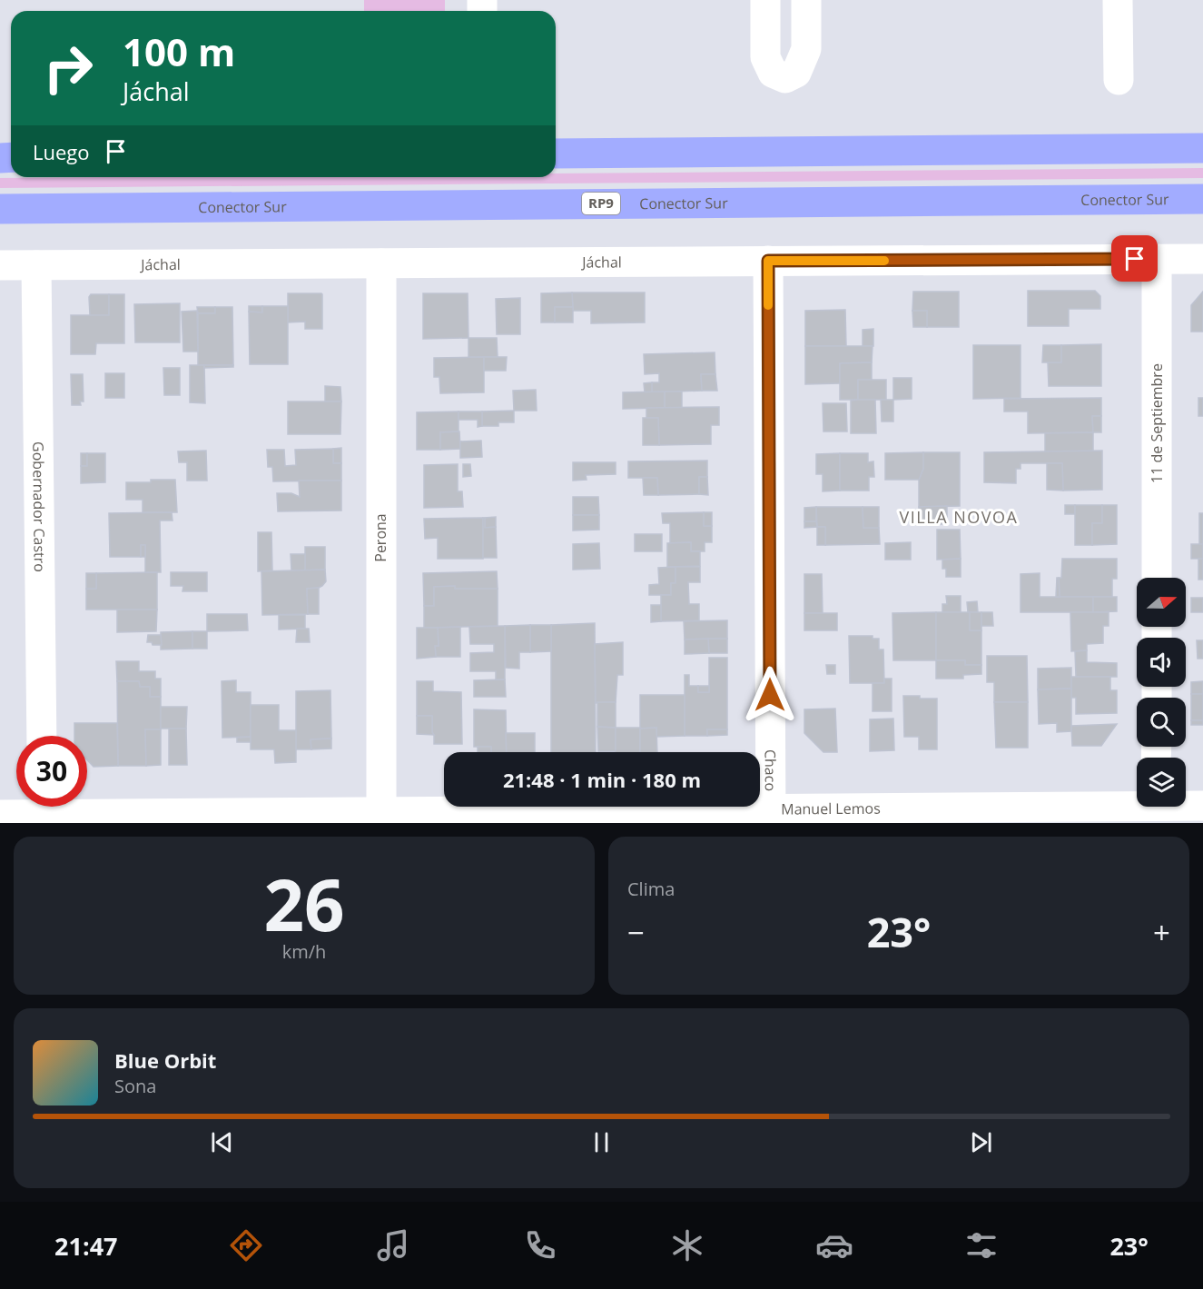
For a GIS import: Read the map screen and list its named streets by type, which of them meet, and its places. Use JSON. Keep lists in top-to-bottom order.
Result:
{
  "streets": {
    "main road": ["Conector Sur", "RP9"],
    "street": [
      "Jáchal",
      "11 de Septiembre",
      "Gobernador Castro",
      "Perona",
      "Chaco",
      "Manuel Lemos"
    ]
  },
  "crossings": [
    ["Jáchal", "11 de Septiembre"],
    ["Jáchal", "Gobernador Castro"],
    ["Jáchal", "Perona"],
    ["Jáchal", "Chaco"],
    ["Perona", "Manuel Lemos"],
    ["Chaco", "Manuel Lemos"]
  ],
  "districts": ["VILLA NOVOA"],
  "north": "right",
  "page": {
    "turn": ["100 m", "Jáchal"],
    "then": "Luego",
    "limit": "30",
    "trip": "21:48 · 1 min · 180 m",
    "tile": [
      ["26", "km/h"],
      "Clima"
    ],
    "heat": ["−", "23°", "+"],
    "song": ["Blue Orbit", "Sona"],
    "tabs": ["21:47", "23°"]
  }
}
